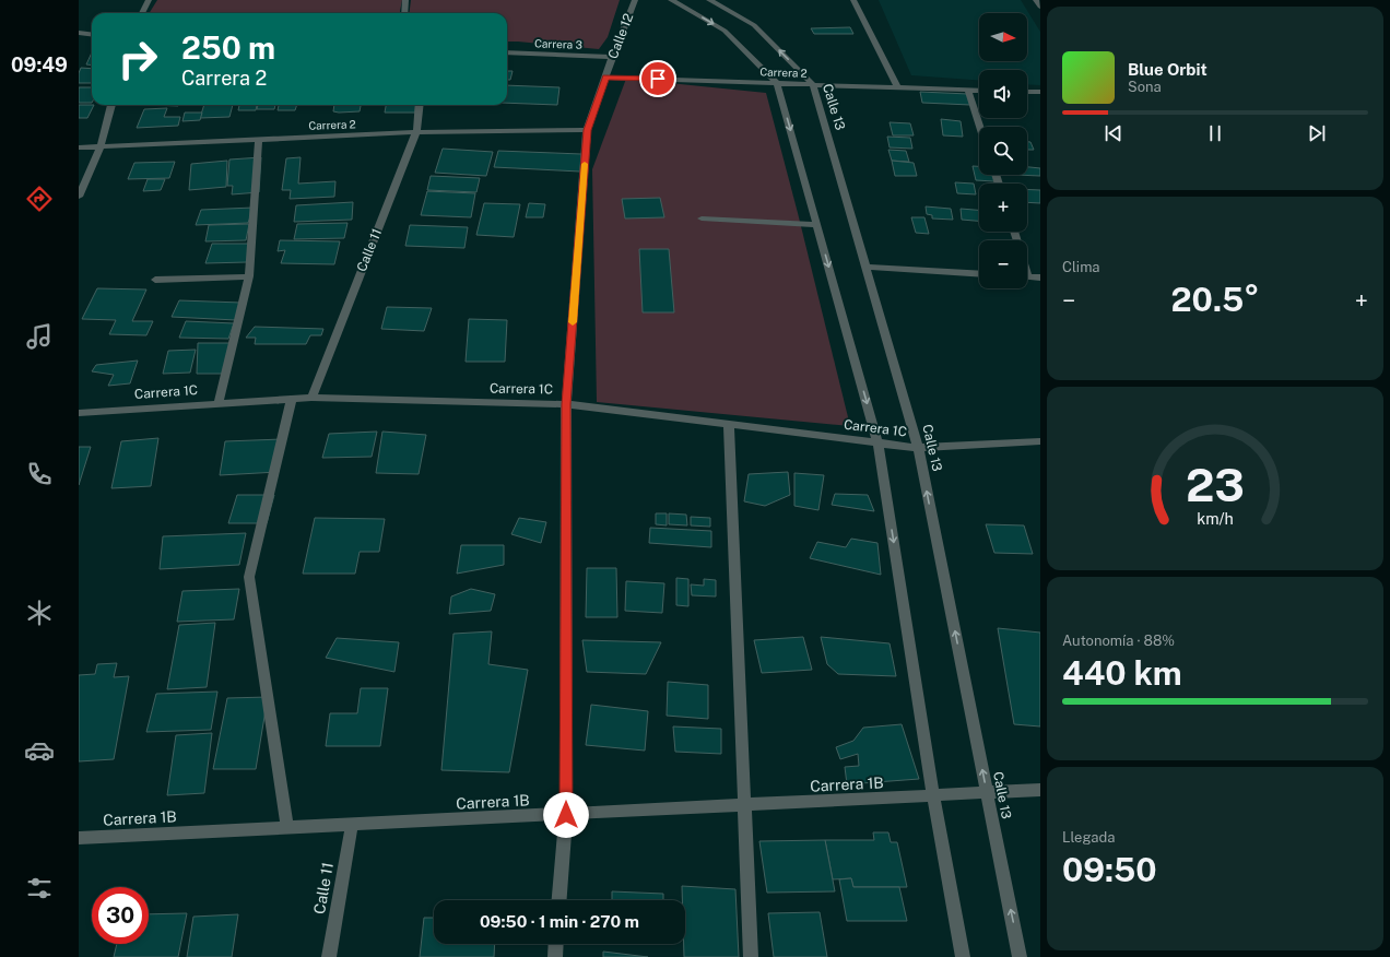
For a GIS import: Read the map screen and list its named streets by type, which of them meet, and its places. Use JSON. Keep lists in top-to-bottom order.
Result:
{
  "streets": {
    "street": [
      "Calle 12",
      "Carrera 3",
      "Carrera 2",
      "Calle 13",
      "Calle 11",
      "Carrera 1C",
      "Carrera 1B"
    ]
  },
  "crossings": [
    ["Calle 12", "Carrera 3"],
    ["Calle 12", "Carrera 2"],
    ["Calle 12", "Carrera 1C"],
    ["Calle 12", "Carrera 1B"],
    ["Carrera 2", "Calle 13"],
    ["Carrera 2", "Calle 11"],
    ["Calle 13", "Carrera 1C"],
    ["Calle 13", "Carrera 1B"],
    ["Calle 11", "Carrera 1C"],
    ["Calle 11", "Carrera 1B"]
  ],
  "north": "right",
  "page": {
    "tabs": "09:49",
    "map_buttons": ["+", "−"],
    "turn": ["250 m", "Carrera 2"],
    "song": ["Blue Orbit", "Sona"],
    "tile": [
      "Clima",
      ["Autonomía · 88%", "440 km"],
      ["Llegada", "09:50"]
    ],
    "heat": ["−", "20.5°", "+"],
    "limit": "30",
    "trip": "09:50 · 1 min · 270 m",
    "gauge": ["23", "km/h"]
  }
}
